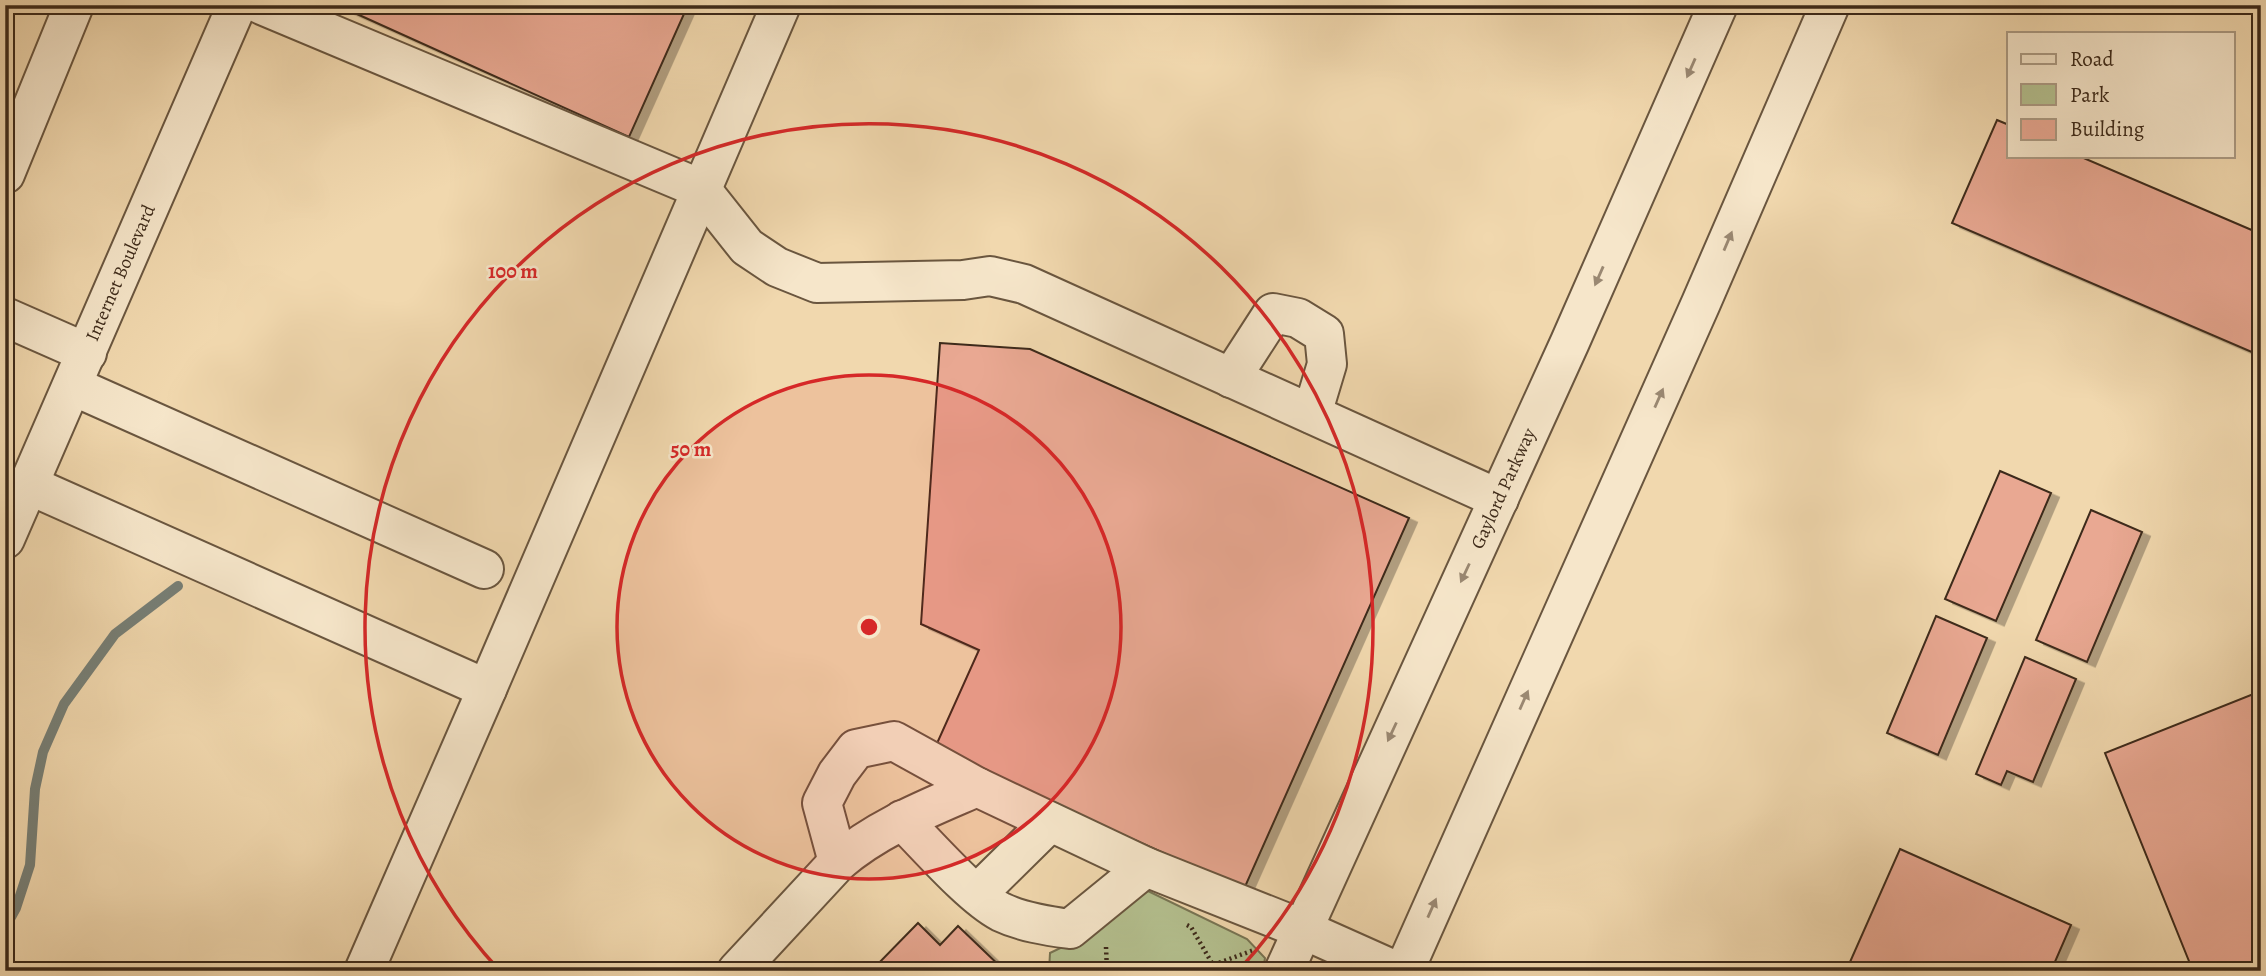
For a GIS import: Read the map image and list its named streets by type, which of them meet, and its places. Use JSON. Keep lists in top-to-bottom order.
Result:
{
  "streets": {
    "street": ["Internet Boulevard", "Gaylord Parkway"]
  },
  "legend": ["Road", "Park", "Building"],
  "rings": ["100 m", "50 m"]
}
